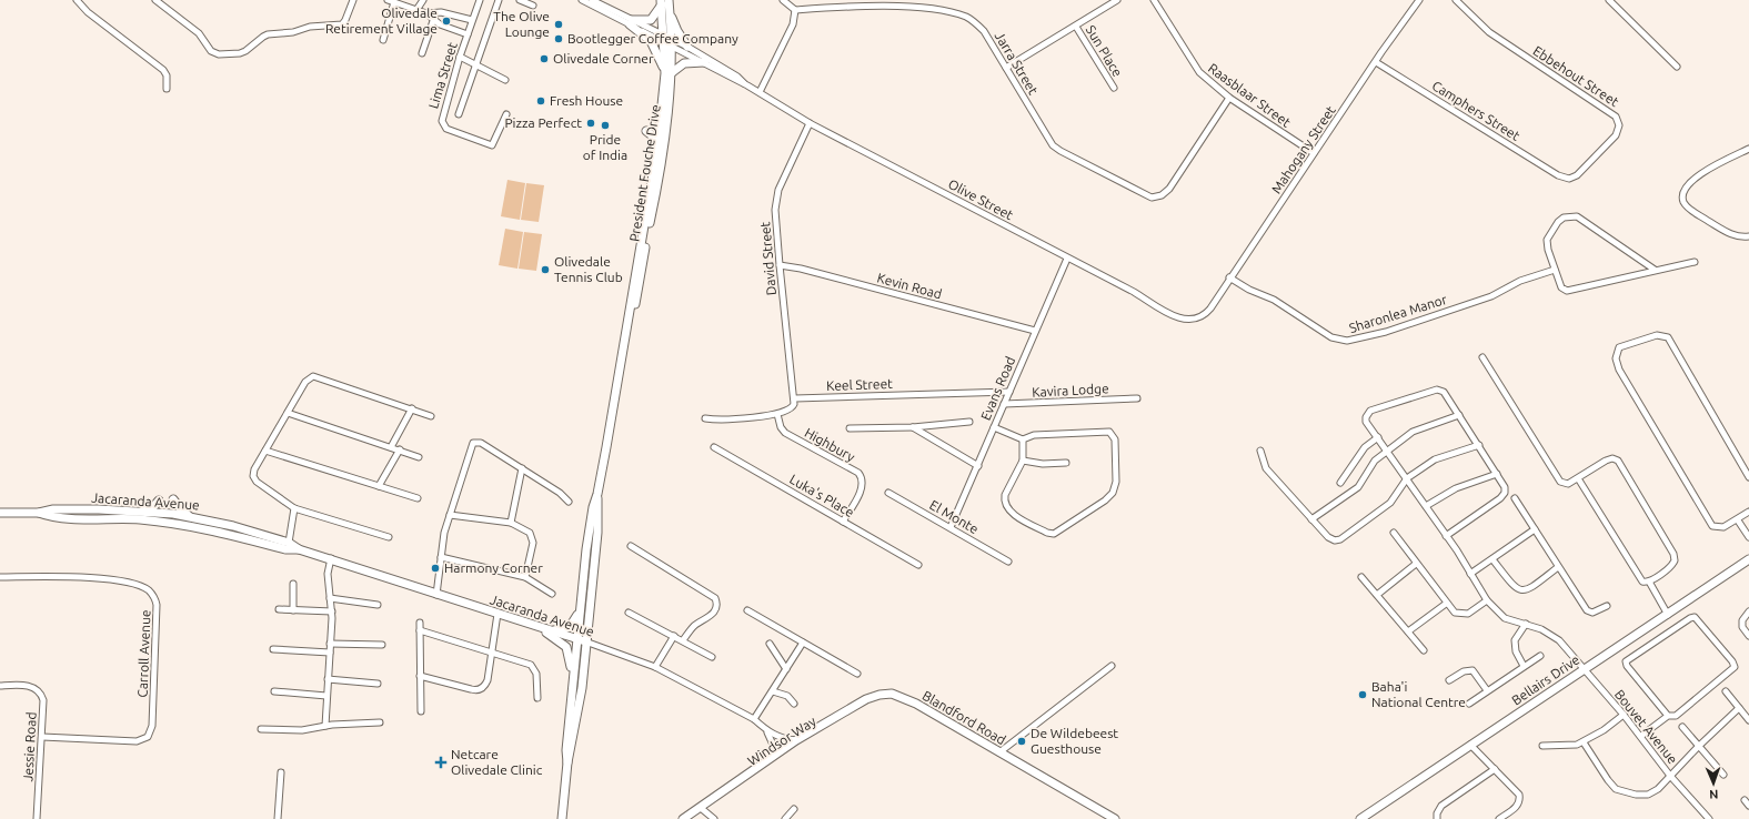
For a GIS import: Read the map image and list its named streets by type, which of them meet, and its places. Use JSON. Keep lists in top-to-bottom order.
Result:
{
  "streets": {
    "street": [
      "Sun Place",
      "Jarra Street",
      "Lima Street",
      "Ebbehout Street",
      "Raasblaar Street",
      "Camphers Street",
      "Mahogany Street",
      "President Fouche Drive",
      "Olive Street",
      "David Street",
      "Kevin Road",
      "Sharonlea Manor",
      "Keel Street",
      "Evans Road",
      "Kavira Lodge",
      "Highbury",
      "Luka's Place",
      "Jacaranda Avenue",
      "El Monte",
      "Carroll Avenue",
      "Bellairs Drive",
      "Blandford Road",
      "Bouvet Avenue",
      "Windsor Way",
      "Jessie Road"
    ]
  },
  "crossings": [
    ["Jarra Street", "Raasblaar Street"],
    ["Ebbehout Street", "Camphers Street"],
    ["Raasblaar Street", "Mahogany Street"],
    ["Camphers Street", "Mahogany Street"],
    ["Mahogany Street", "Olive Street"],
    ["Mahogany Street", "Sharonlea Manor"],
    ["President Fouche Drive", "Olive Street"],
    ["President Fouche Drive", "Jacaranda Avenue"],
    ["Olive Street", "David Street"],
    ["Olive Street", "Evans Road"],
    ["David Street", "Kevin Road"],
    ["David Street", "Keel Street"],
    ["Kevin Road", "Evans Road"],
    ["Keel Street", "Evans Road"],
    ["Evans Road", "Kavira Lodge"],
    ["Evans Road", "El Monte"],
    ["Highbury", "Luka's Place"],
    ["Jacaranda Avenue", "Windsor Way"],
    ["Carroll Avenue", "Jessie Road"],
    ["Bellairs Drive", "Bouvet Avenue"],
    ["Blandford Road", "Windsor Way"]
  ],
  "places": {
    "other": [
      "Olivedale Retirement Village",
      "The Olive Lounge",
      "Bootlegger Coffee Company",
      "Olivedale Corner",
      "Fresh House",
      "Pizza Perfect",
      "Pride of India",
      "Olivedale Tennis Club",
      "Harmony Corner",
      "Baha'i National Centre",
      "De Wildebeest Guesthouse"
    ],
    "health": ["Netcare Olivedale Clinic"]
  },
  "north": "bottom"
}
